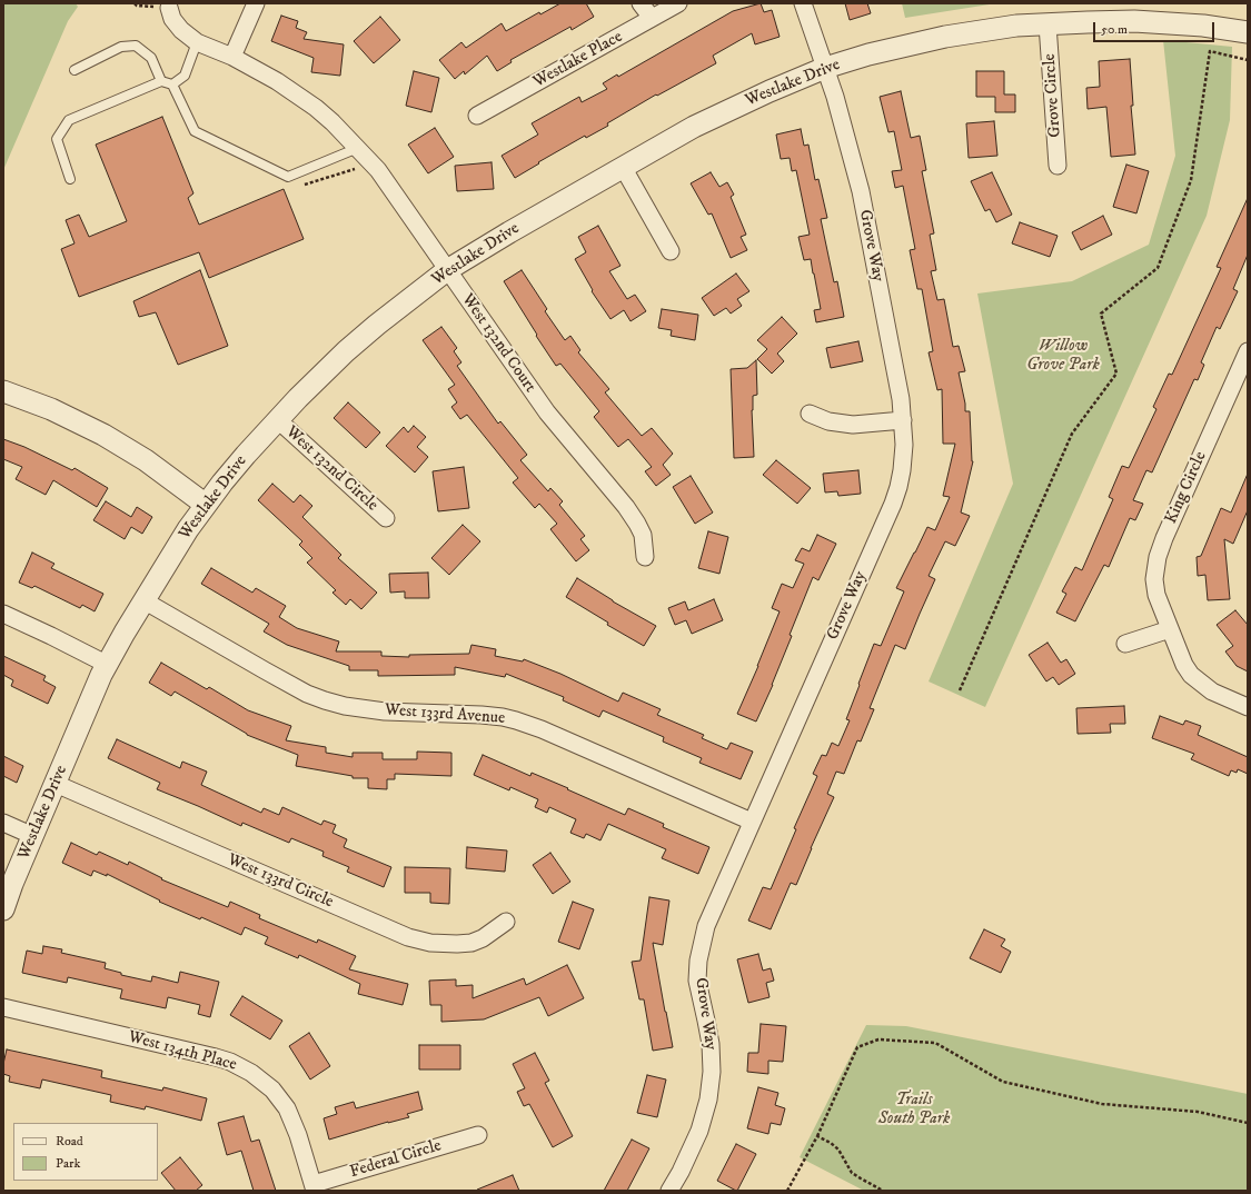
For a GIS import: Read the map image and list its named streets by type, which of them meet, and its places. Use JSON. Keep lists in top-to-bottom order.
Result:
{
  "streets": {
    "street": [
      "Westlake Place",
      "Westlake Drive",
      "Grove Circle",
      "Grove Way",
      "West 132nd Court",
      "West 132nd Circle",
      "King Circle",
      "West 133rd Avenue",
      "West 133rd Circle",
      "West 134th Place",
      "Federal Circle"
    ]
  },
  "crossings": [
    ["Westlake Drive", "Grove Circle"],
    ["Westlake Drive", "Grove Way"],
    ["Westlake Drive", "West 132nd Court"],
    ["Westlake Drive", "West 132nd Circle"],
    ["Westlake Drive", "West 133rd Avenue"],
    ["Westlake Drive", "West 133rd Circle"],
    ["Grove Way", "West 133rd Avenue"],
    ["West 134th Place", "Federal Circle"]
  ],
  "parks": ["Willow Grove Park", "Trails South Park"],
  "legend": ["Road", "Park"],
  "scale_bar": "50 m"
}
